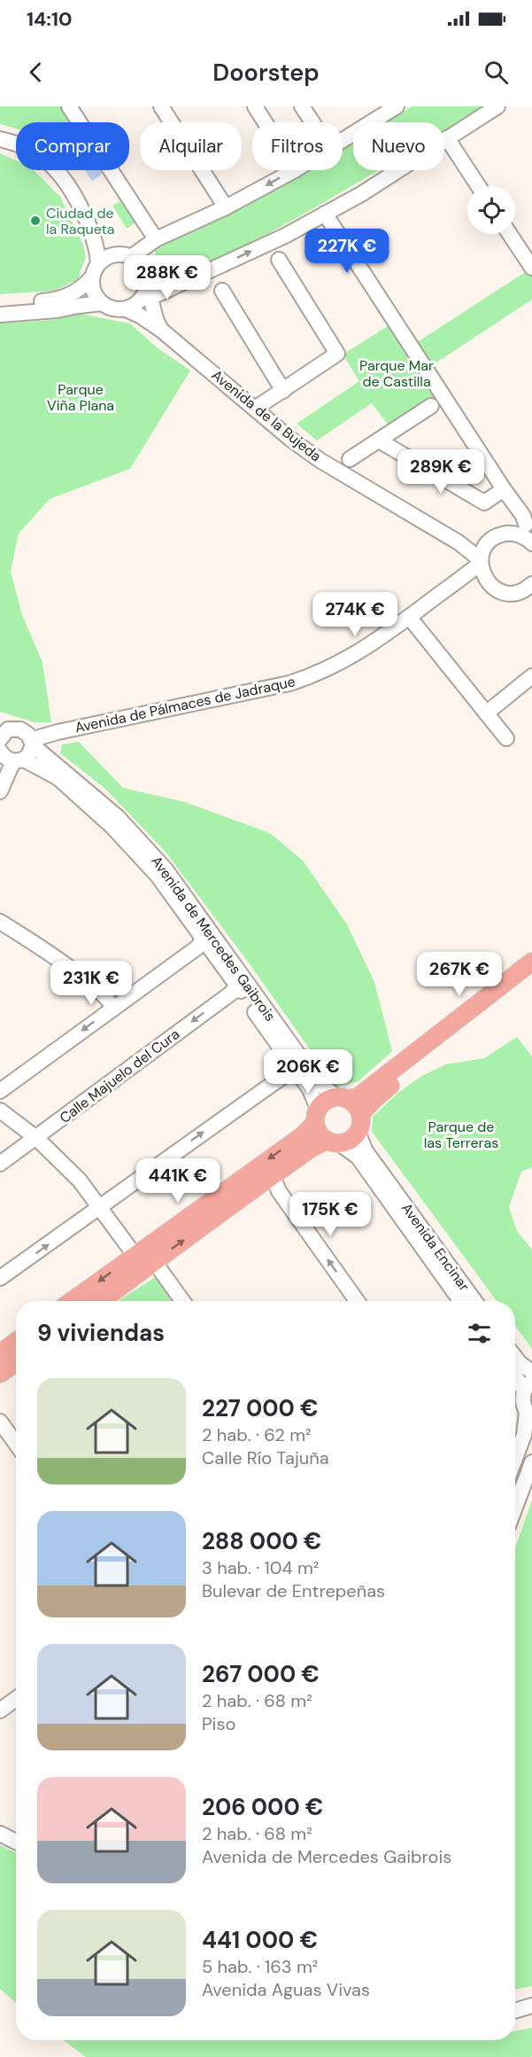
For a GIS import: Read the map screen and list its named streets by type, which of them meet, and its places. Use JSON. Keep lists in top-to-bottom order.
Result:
{
  "streets": {
    "street": [
      "Avenida de la Bujeda",
      "Avenida de Pálmaces de Jadraque",
      "Avenida de Mercedes Gaibrois",
      "Calle Majuelo del Cura",
      "Avenida Encinar"
    ]
  },
  "crossings": [
    ["Avenida de la Bujeda", "Avenida de Pálmaces de Jadraque"],
    ["Avenida de Pálmaces de Jadraque", "Avenida de Mercedes Gaibrois"],
    ["Avenida de Mercedes Gaibrois", "Calle Majuelo del Cura"],
    ["Avenida de Mercedes Gaibrois", "Avenida Encinar"]
  ],
  "parks": ["Parque Mar de Castilla", "Parque Viña Plana", "Parque de las Terreras"],
  "places": ["Ciudad de la Raqueta"],
  "page": {
    "status": "14:10",
    "header": "Doorstep",
    "chip": [
      "Comprar",
      "Alquilar",
      "Filtros",
      "Nuevo"
    ],
    "price": [
      "227K €",
      "288K €",
      "289K €",
      "274K €",
      "267K €",
      "231K €",
      "206K €",
      "441K €",
      "175K €"
    ],
    "heading": "9 viviendas",
    "list": [
      {
        "name": "227 000 €",
        "note": "2 hab. · 62 m² · Calle Río Tajuña"
      },
      {
        "name": "288 000 €",
        "note": "3 hab. · 104 m² · Bulevar de Entrepeñas"
      },
      {
        "name": "267 000 €",
        "note": "2 hab. · 68 m² · Piso"
      },
      {
        "name": "206 000 €",
        "note": "2 hab. · 68 m² · Avenida de Mercedes Gaibrois"
      },
      {
        "name": "441 000 €",
        "note": "5 hab. · 163 m² · Avenida Aguas Vivas"
      }
    ]
  }
}
